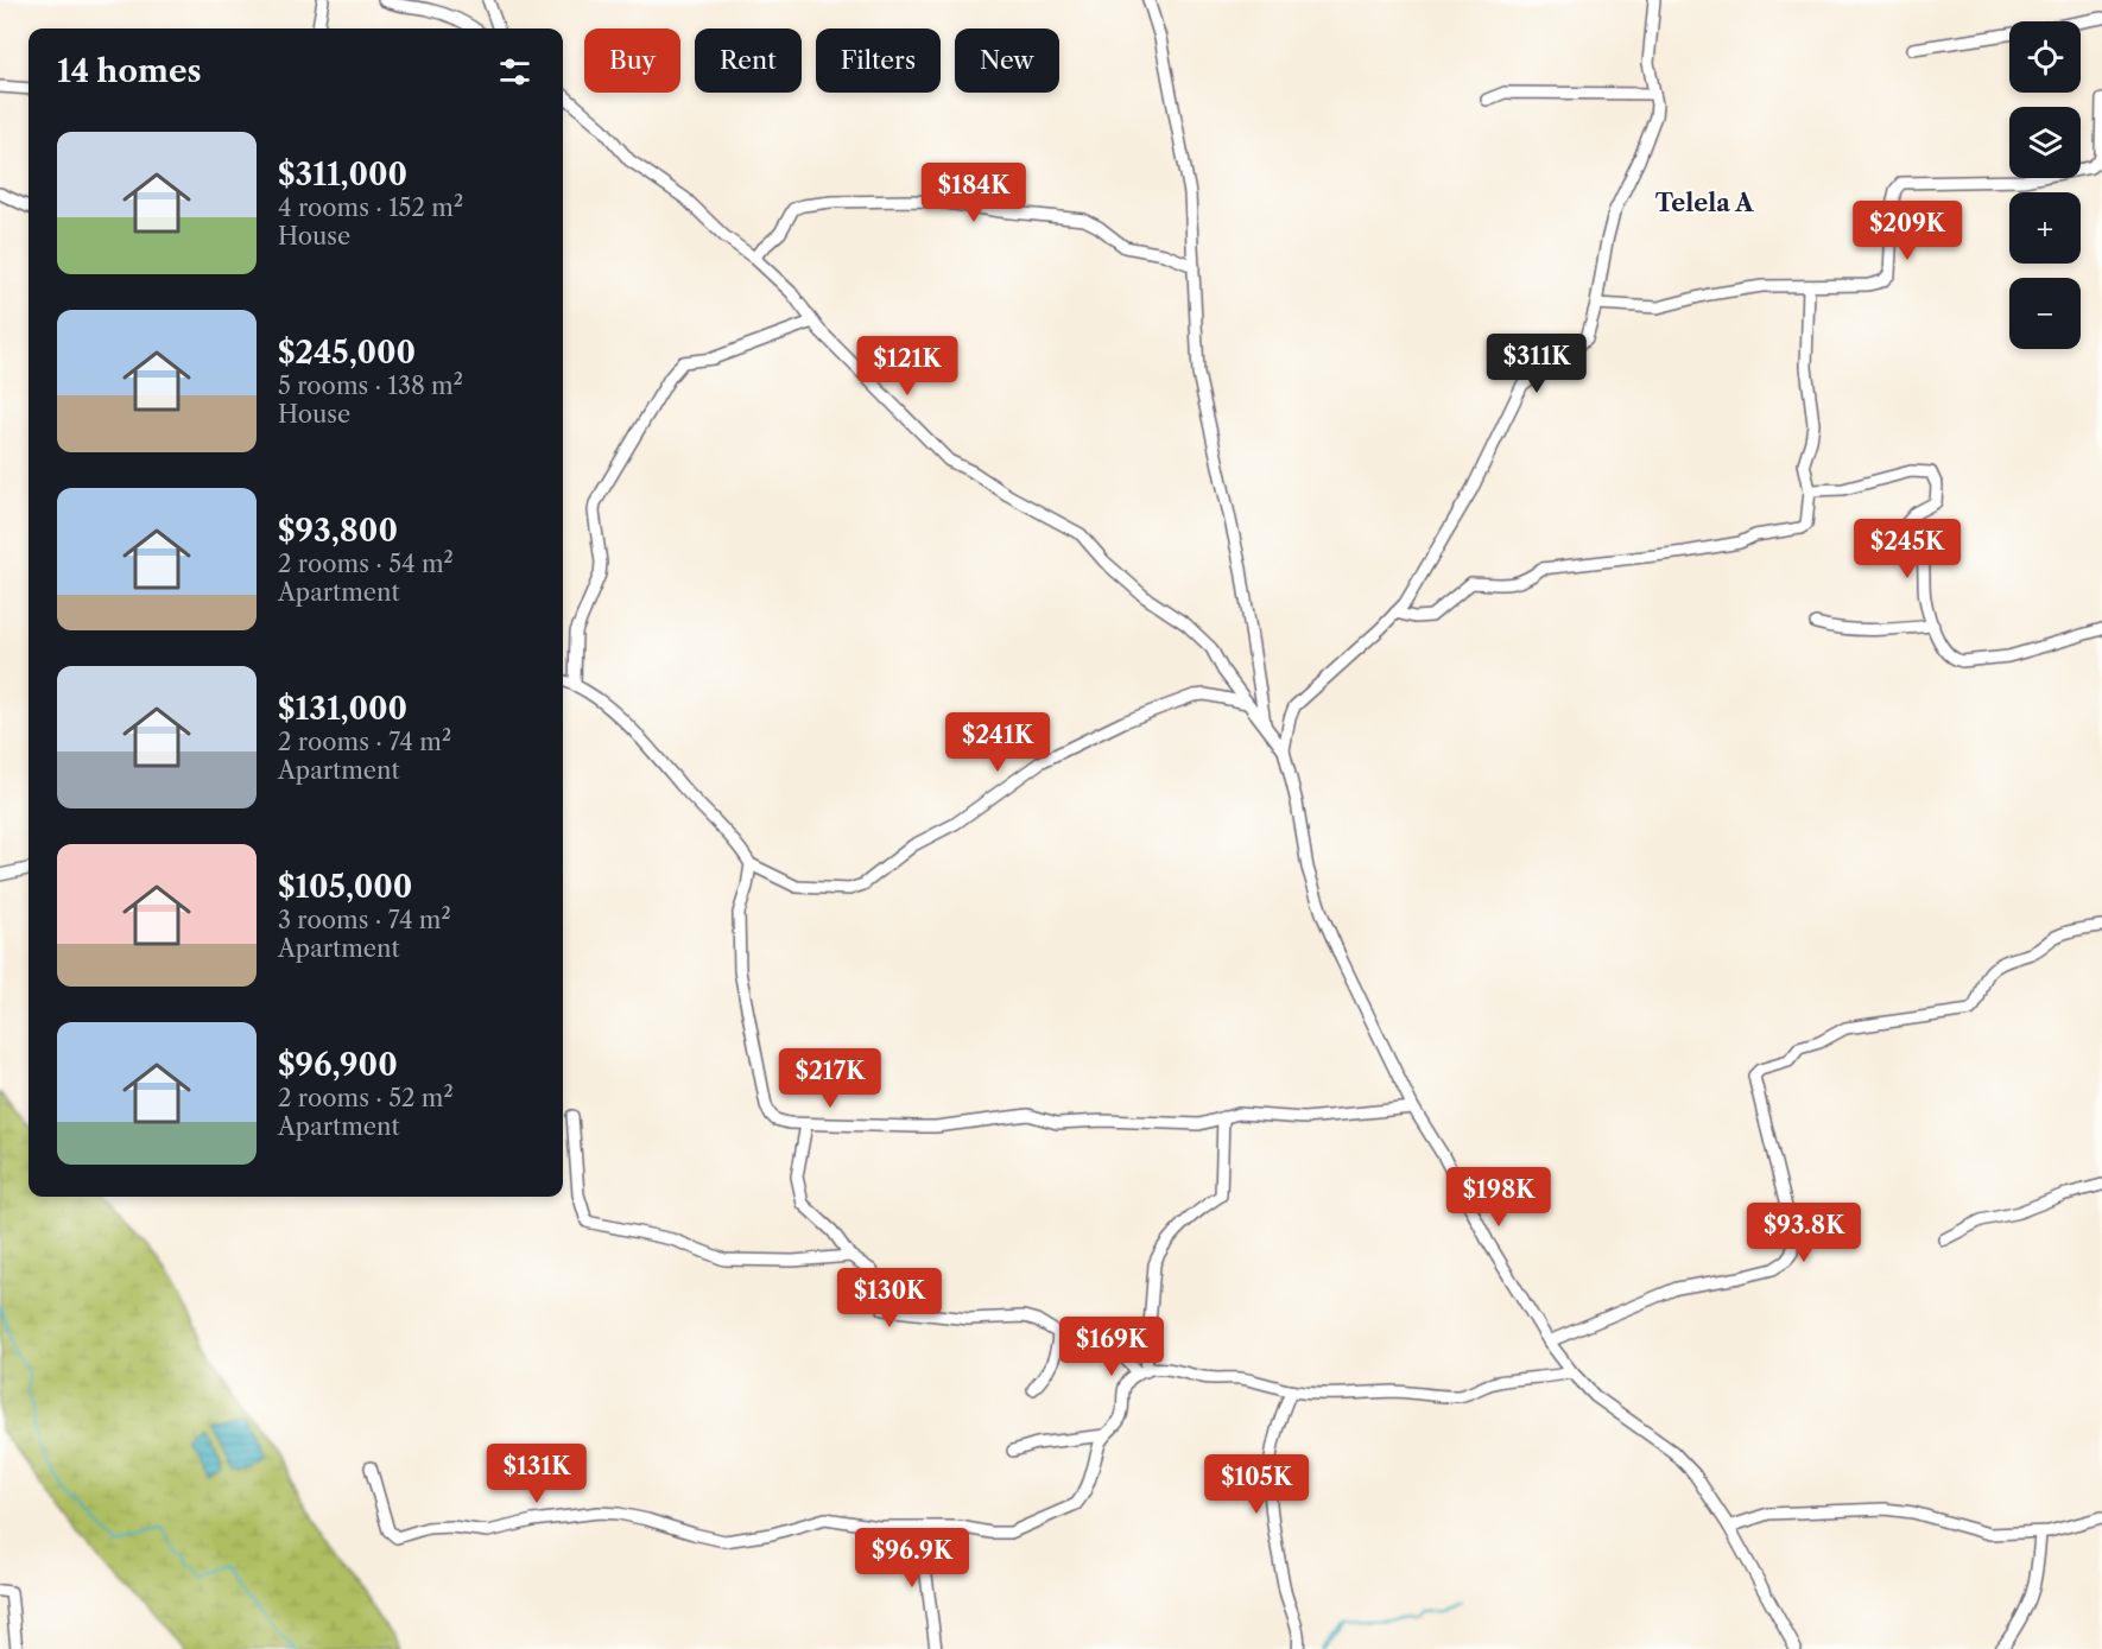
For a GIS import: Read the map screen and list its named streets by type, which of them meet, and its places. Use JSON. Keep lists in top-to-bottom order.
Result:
{
  "districts": ["Telela A"],
  "page": {
    "map_buttons": ["+", "−"],
    "chip": [
      "Buy",
      "Rent",
      "Filters",
      "New"
    ],
    "heading": "14 homes",
    "list": [
      {
        "name": "$311,000",
        "note": "4 rooms · 152 m² · House"
      },
      {
        "name": "$245,000",
        "note": "5 rooms · 138 m² · House"
      },
      {
        "name": "$93,800",
        "note": "2 rooms · 54 m² · Apartment"
      },
      {
        "name": "$131,000",
        "note": "2 rooms · 74 m² · Apartment"
      },
      {
        "name": "$105,000",
        "note": "3 rooms · 74 m² · Apartment"
      },
      {
        "name": "$96,900",
        "note": "2 rooms · 52 m² · Apartment"
      }
    ],
    "price": [
      "$184K",
      "$209K",
      "$311K",
      "$121K",
      "$245K",
      "$241K",
      "$217K",
      "$198K",
      "$93.8K",
      "$130K",
      "$169K",
      "$131K",
      "$105K",
      "$96.9K"
    ]
  }
}
